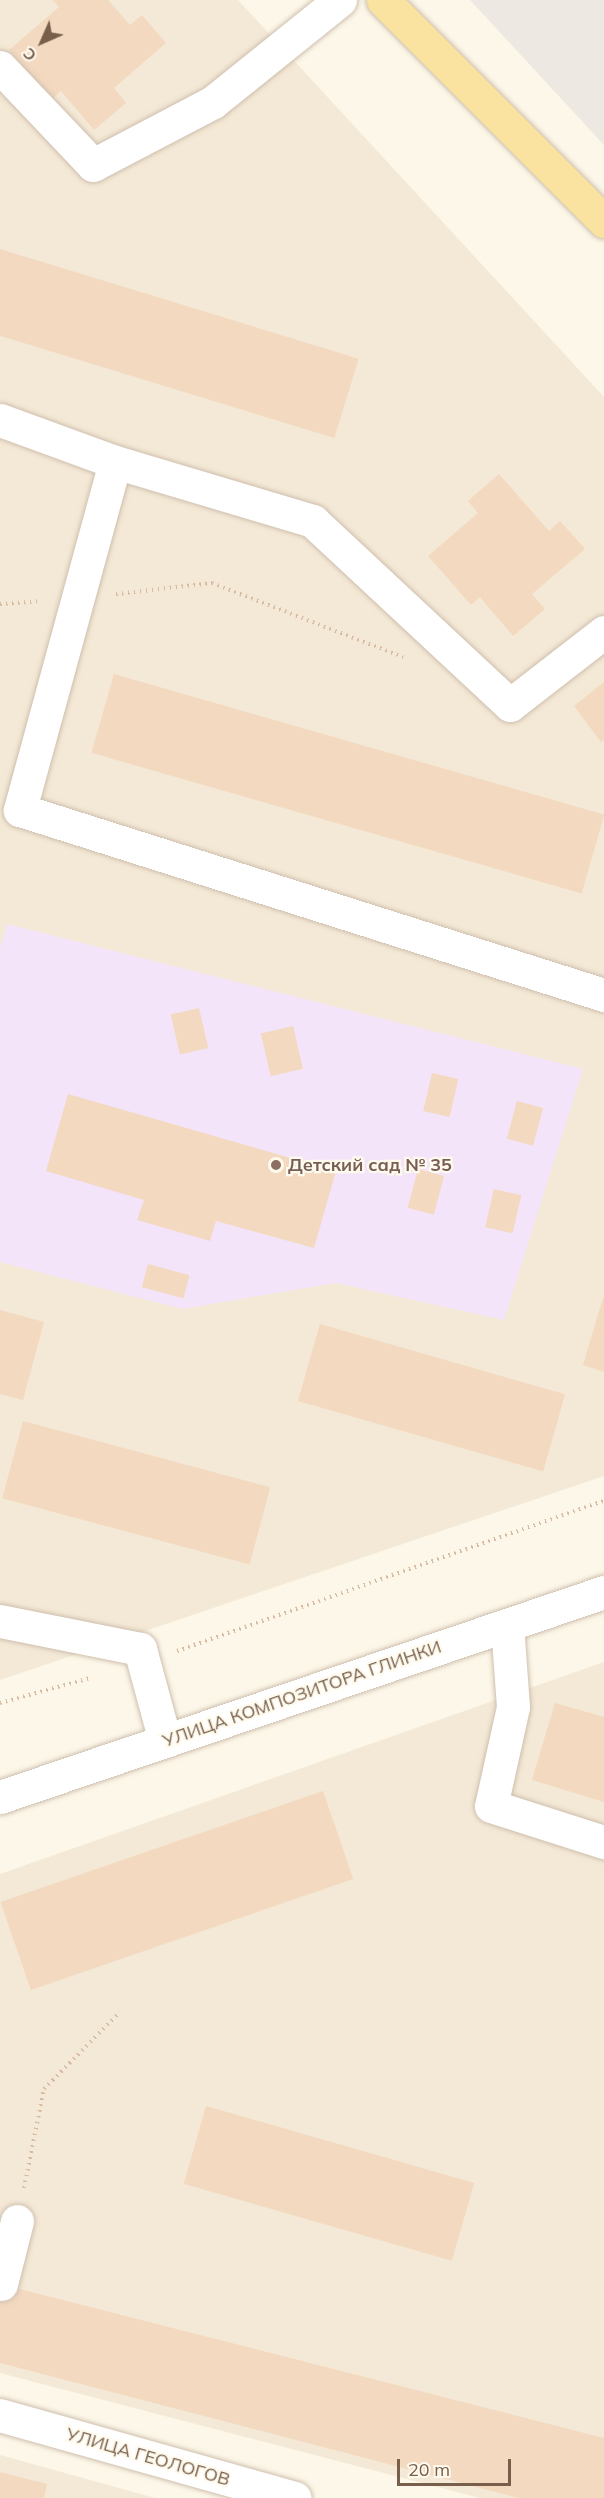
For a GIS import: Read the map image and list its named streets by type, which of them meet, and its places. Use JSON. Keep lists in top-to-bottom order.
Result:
{
  "streets": {
    "street": ["УЛИЦА КОМПОЗИТОРА ГЛИНКИ", "УЛИЦА ГЕОЛОГОВ"]
  },
  "places": ["Детский сад № 35"],
  "scale_bar": "20 m",
  "north": "bottom left"
}
